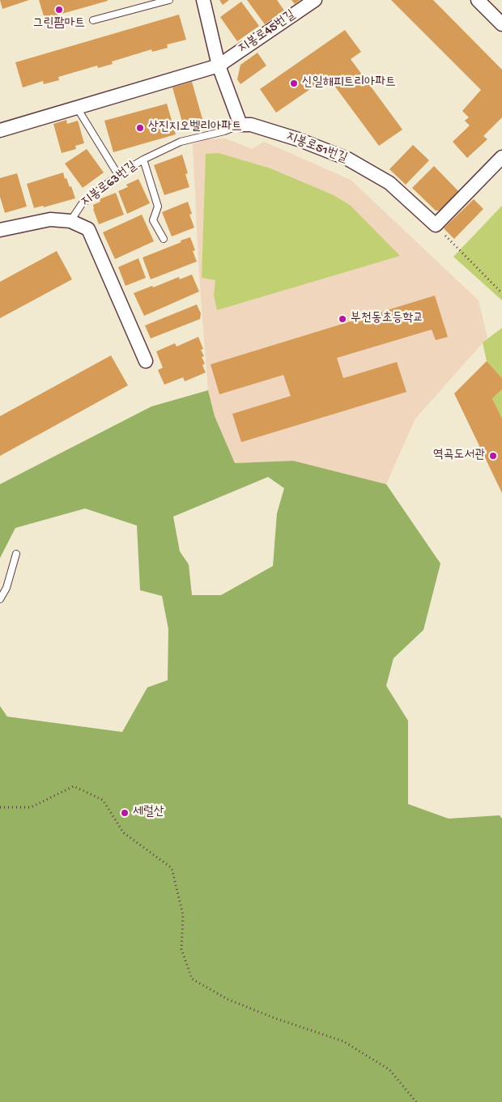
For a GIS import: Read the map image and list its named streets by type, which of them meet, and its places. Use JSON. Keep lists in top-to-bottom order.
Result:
{
  "streets": {
    "street": ["지봉로45번길", "지봉로51번길", "지봉로63번길"]
  },
  "places": [
    "그린팜마트",
    "신일해피트리아파트",
    "상진지오벨리아파트",
    "부천동초등학교",
    "역곡도서관",
    "세럴산"
  ]
}
